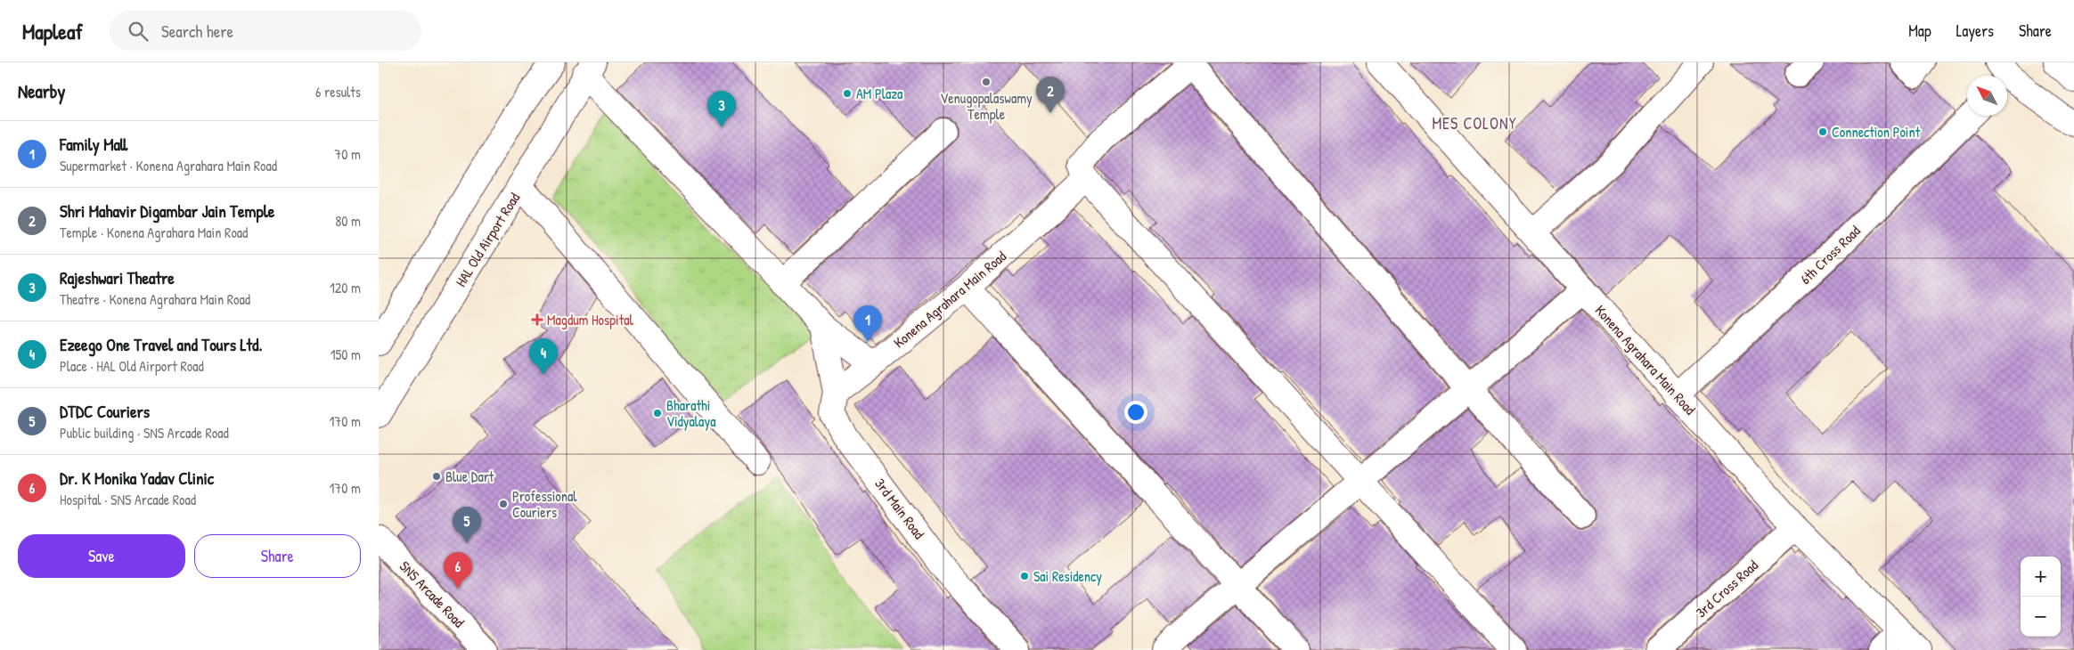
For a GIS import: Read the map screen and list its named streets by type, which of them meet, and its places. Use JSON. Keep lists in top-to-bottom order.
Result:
{
  "streets": {
    "street": [
      "HAL Old Airport Road",
      "6th Cross Road",
      "Konena Agrahara Main Road",
      "3rd Main Road",
      "3rd Cross Road",
      "SNS Arcade Road"
    ]
  },
  "crossings": [
    ["6th Cross Road", "Konena Agrahara Main Road"],
    ["Konena Agrahara Main Road", "3rd Cross Road"]
  ],
  "districts": ["MES COLONY"],
  "places": {
    "other": [
      "Venugopalaswamy Temple",
      "AM Plaza",
      "Connection Point",
      "Bharathi Vidyalaya",
      "Blue Dart",
      "Professional Couriers",
      "Sai Residency"
    ],
    "health": ["Magdum Hospital"]
  },
  "north": "top left",
  "page": {
    "header": "Mapleaf",
    "search": "Search here",
    "nav": ["Map", "Layers", "Share"],
    "heading": ["Nearby", "6 results"],
    "pins": [
      "2",
      "3",
      "1",
      "4",
      "5",
      "6"
    ],
    "list": [
      {
        "mark": "1",
        "name": "Family Mall",
        "note": "Supermarket · Konena Agrahara Main Road",
        "value": "70 m"
      },
      {
        "mark": "2",
        "name": "Shri Mahavir Digambar Jain Temple",
        "note": "Temple · Konena Agrahara Main Road",
        "value": "80 m"
      },
      {
        "mark": "3",
        "name": "Rajeshwari Theatre",
        "note": "Theatre · Konena Agrahara Main Road",
        "value": "120 m"
      },
      {
        "mark": "4",
        "name": "Ezeego One Travel and Tours Ltd.",
        "note": "Place · HAL Old Airport Road",
        "value": "150 m"
      },
      {
        "mark": "5",
        "name": "DTDC Couriers",
        "note": "Public building · SNS Arcade Road",
        "value": "170 m"
      },
      {
        "mark": "6",
        "name": "Dr. K Monika Yadav Clinic",
        "note": "Hospital · SNS Arcade Road",
        "value": "170 m"
      }
    ],
    "buttons": ["Save", "Share"],
    "map_buttons": ["+", "−"]
  }
}
